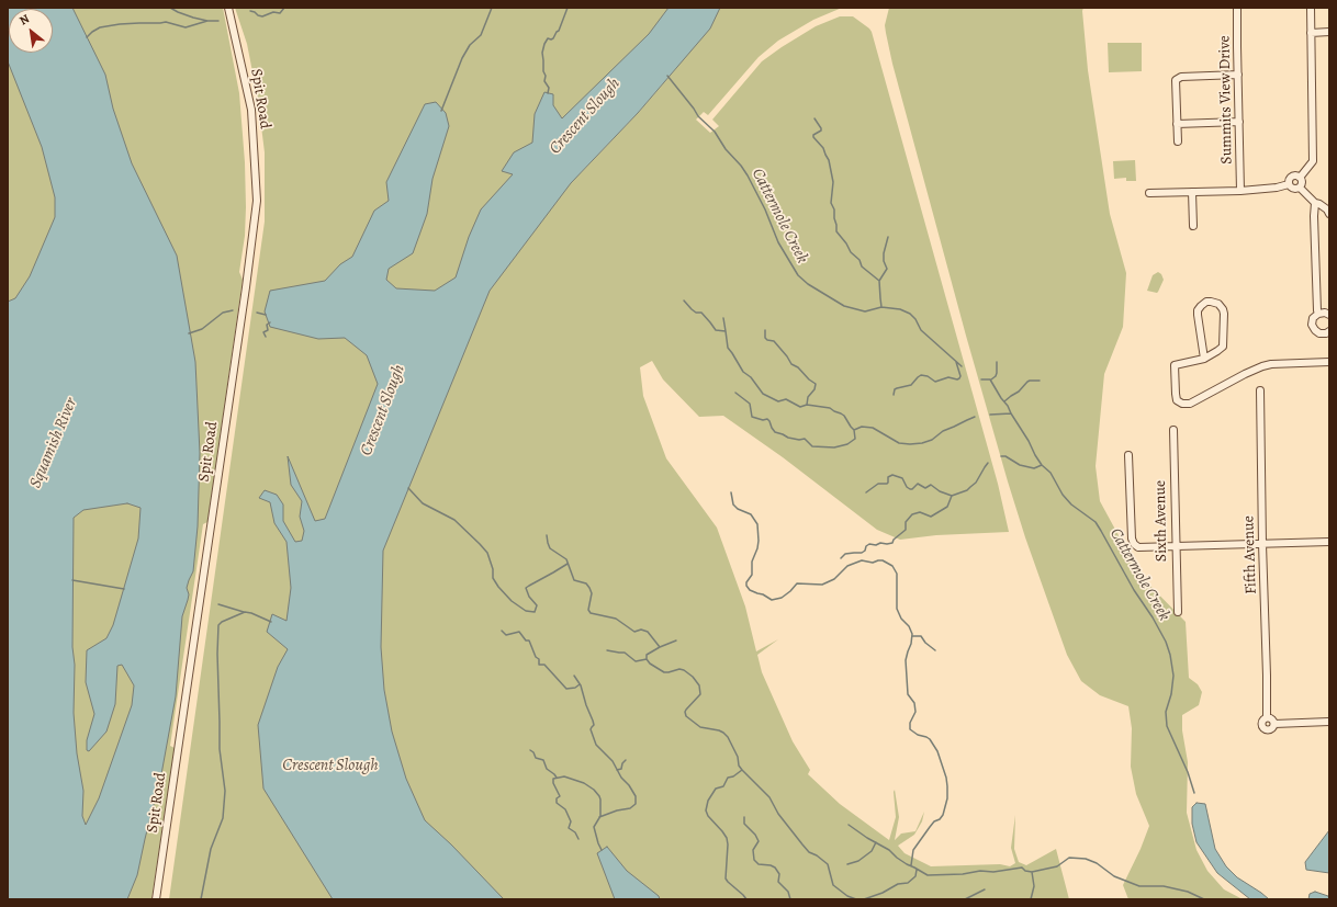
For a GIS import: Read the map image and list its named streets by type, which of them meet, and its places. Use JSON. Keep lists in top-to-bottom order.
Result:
{
  "streets": {
    "street": [
      "Spit Road",
      "Summits View Drive",
      "Sixth Avenue",
      "Fifth Avenue"
    ]
  },
  "water": ["Crescent Slough", "Cattermole Creek", "Squamish River"],
  "north": "top left"
}
